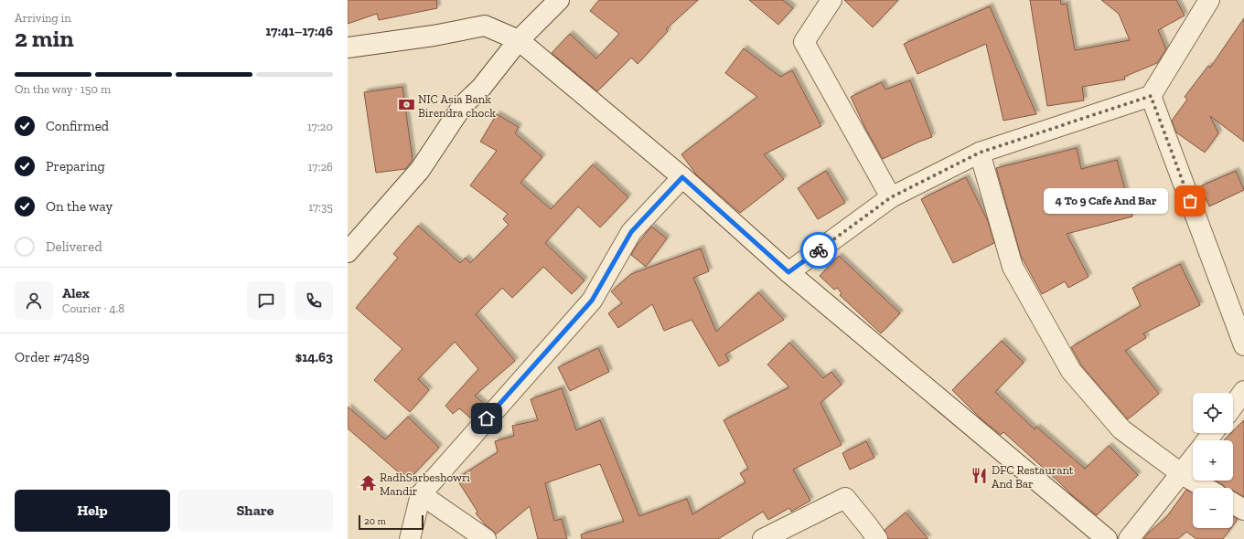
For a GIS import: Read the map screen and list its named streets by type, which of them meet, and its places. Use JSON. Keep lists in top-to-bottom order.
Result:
{
  "places": {
    "bank": ["NIC Asia Bank Birendra chock"],
    "other": ["4 To 9 Cafe And Bar"],
    "restaurant": ["DFC Restaurant And Bar"],
    "temple": ["RadhSarbeshowri Mandir"]
  },
  "scale_bar": "20 m",
  "page": {
    "heading": ["2 min", "Arriving in", "17:41–17:46"],
    "panel": [
      "Alex",
      "Courier · 4.8",
      "Order #7489",
      "$14.63"
    ],
    "bar": "On the way · 150 m",
    "list": [
      ["Confirmed", "17:20"],
      ["Preparing", "17:26"],
      ["On the way", "17:35"],
      "Delivered"
    ],
    "bubble": "4 To 9 Cafe And Bar",
    "map_buttons": ["+", "−"],
    "buttons": ["Help", "Share"],
    "scale": "20 m"
  }
}
